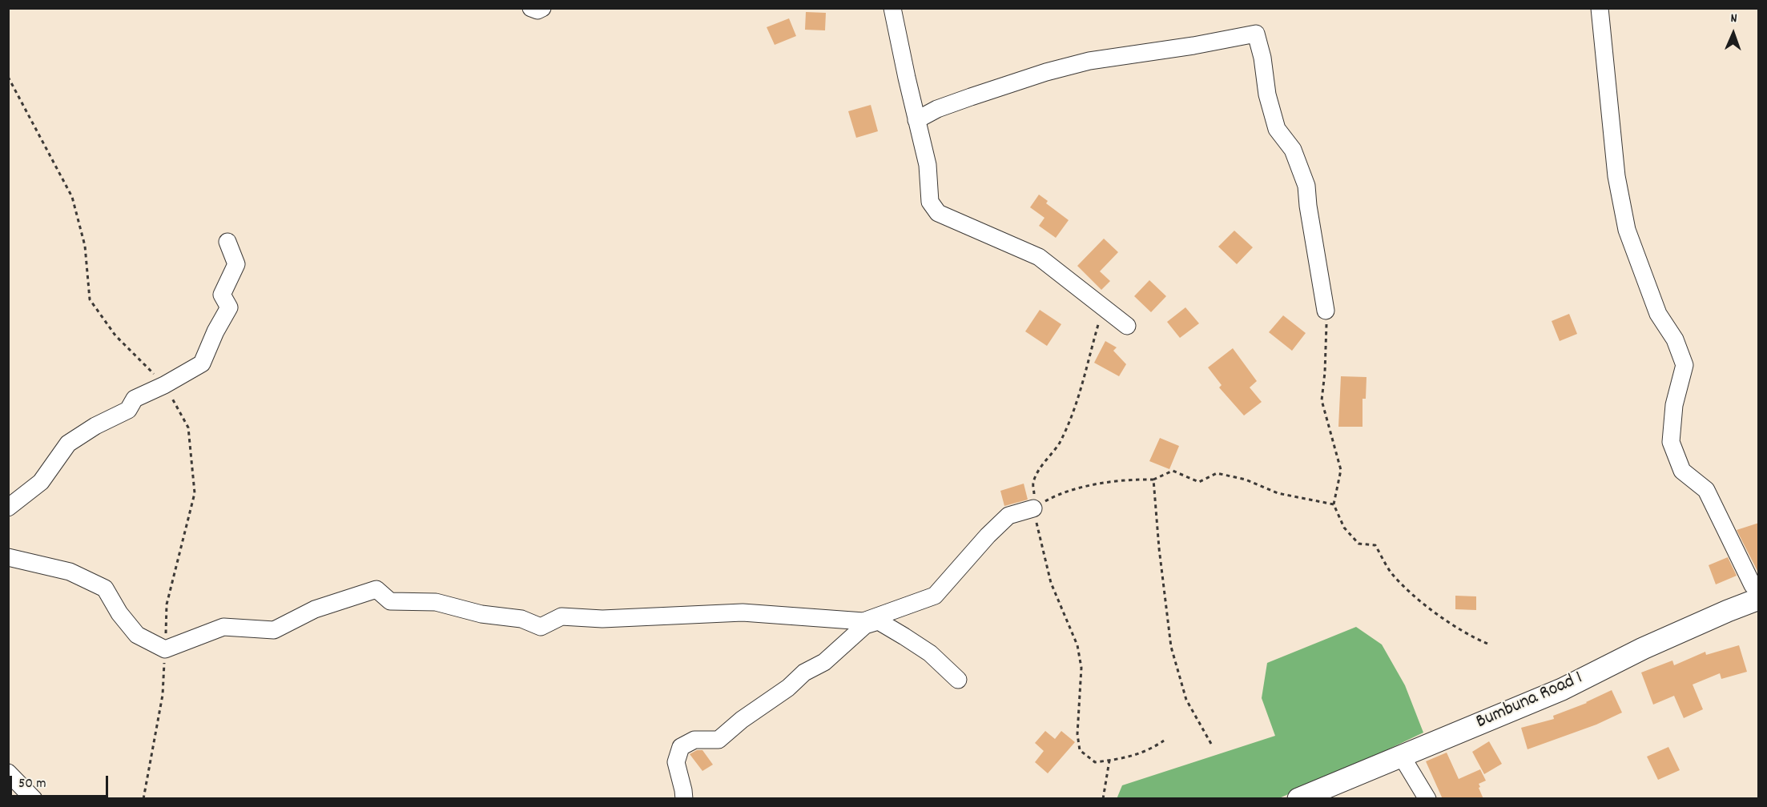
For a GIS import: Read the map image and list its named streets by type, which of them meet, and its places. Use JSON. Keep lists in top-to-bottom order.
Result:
{
  "streets": {
    "main road": ["Bumbuna Road 1"]
  },
  "scale_bar": "50 m",
  "north": "top"
}
